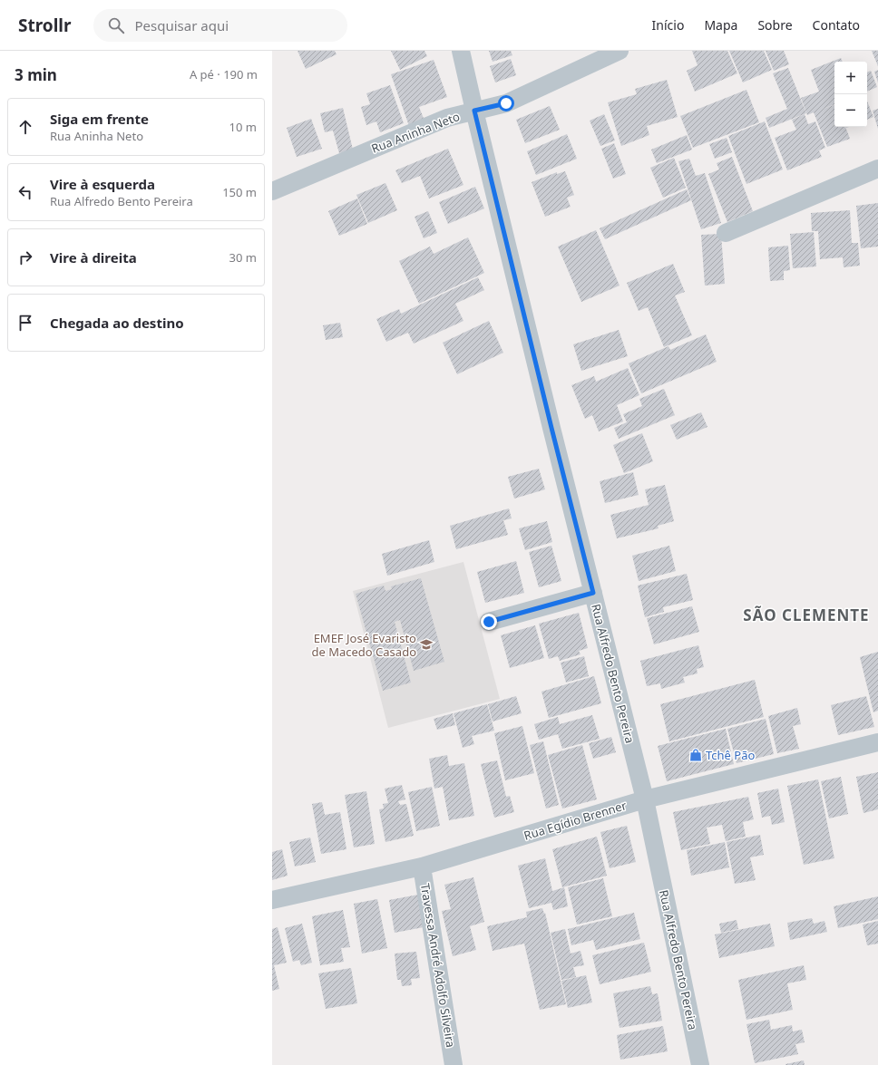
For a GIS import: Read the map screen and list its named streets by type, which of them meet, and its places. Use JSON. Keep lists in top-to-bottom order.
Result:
{
  "streets": {
    "street": [
      "Rua Aninha Neto",
      "Rua Alfredo Bento Pereira",
      "Rua Egídio Brenner",
      "Travessa André Adolfo Silveira"
    ]
  },
  "crossings": [
    ["Rua Aninha Neto", "Rua Alfredo Bento Pereira"],
    ["Rua Alfredo Bento Pereira", "Rua Egídio Brenner"],
    ["Rua Egídio Brenner", "Travessa André Adolfo Silveira"]
  ],
  "districts": ["SÃO CLEMENTE"],
  "places": {
    "school or university": ["EMEF José Evaristo de Macedo Casado"],
    "shop": ["Tchê Pão"]
  },
  "page": {
    "header": "Strollr",
    "search": "Pesquisar aqui",
    "nav": [
      "Início",
      "Mapa",
      "Sobre",
      "Contato"
    ],
    "heading": ["3 min", "A pé · 190 m"],
    "map_buttons": ["+", "−"],
    "list": [
      ["Siga em frente", "Rua Aninha Neto", "10 m"],
      ["Vire à esquerda", "Rua Alfredo Bento Pereira", "150 m"],
      ["Vire à direita", "30 m"],
      "Chegada ao destino"
    ]
  }
}
